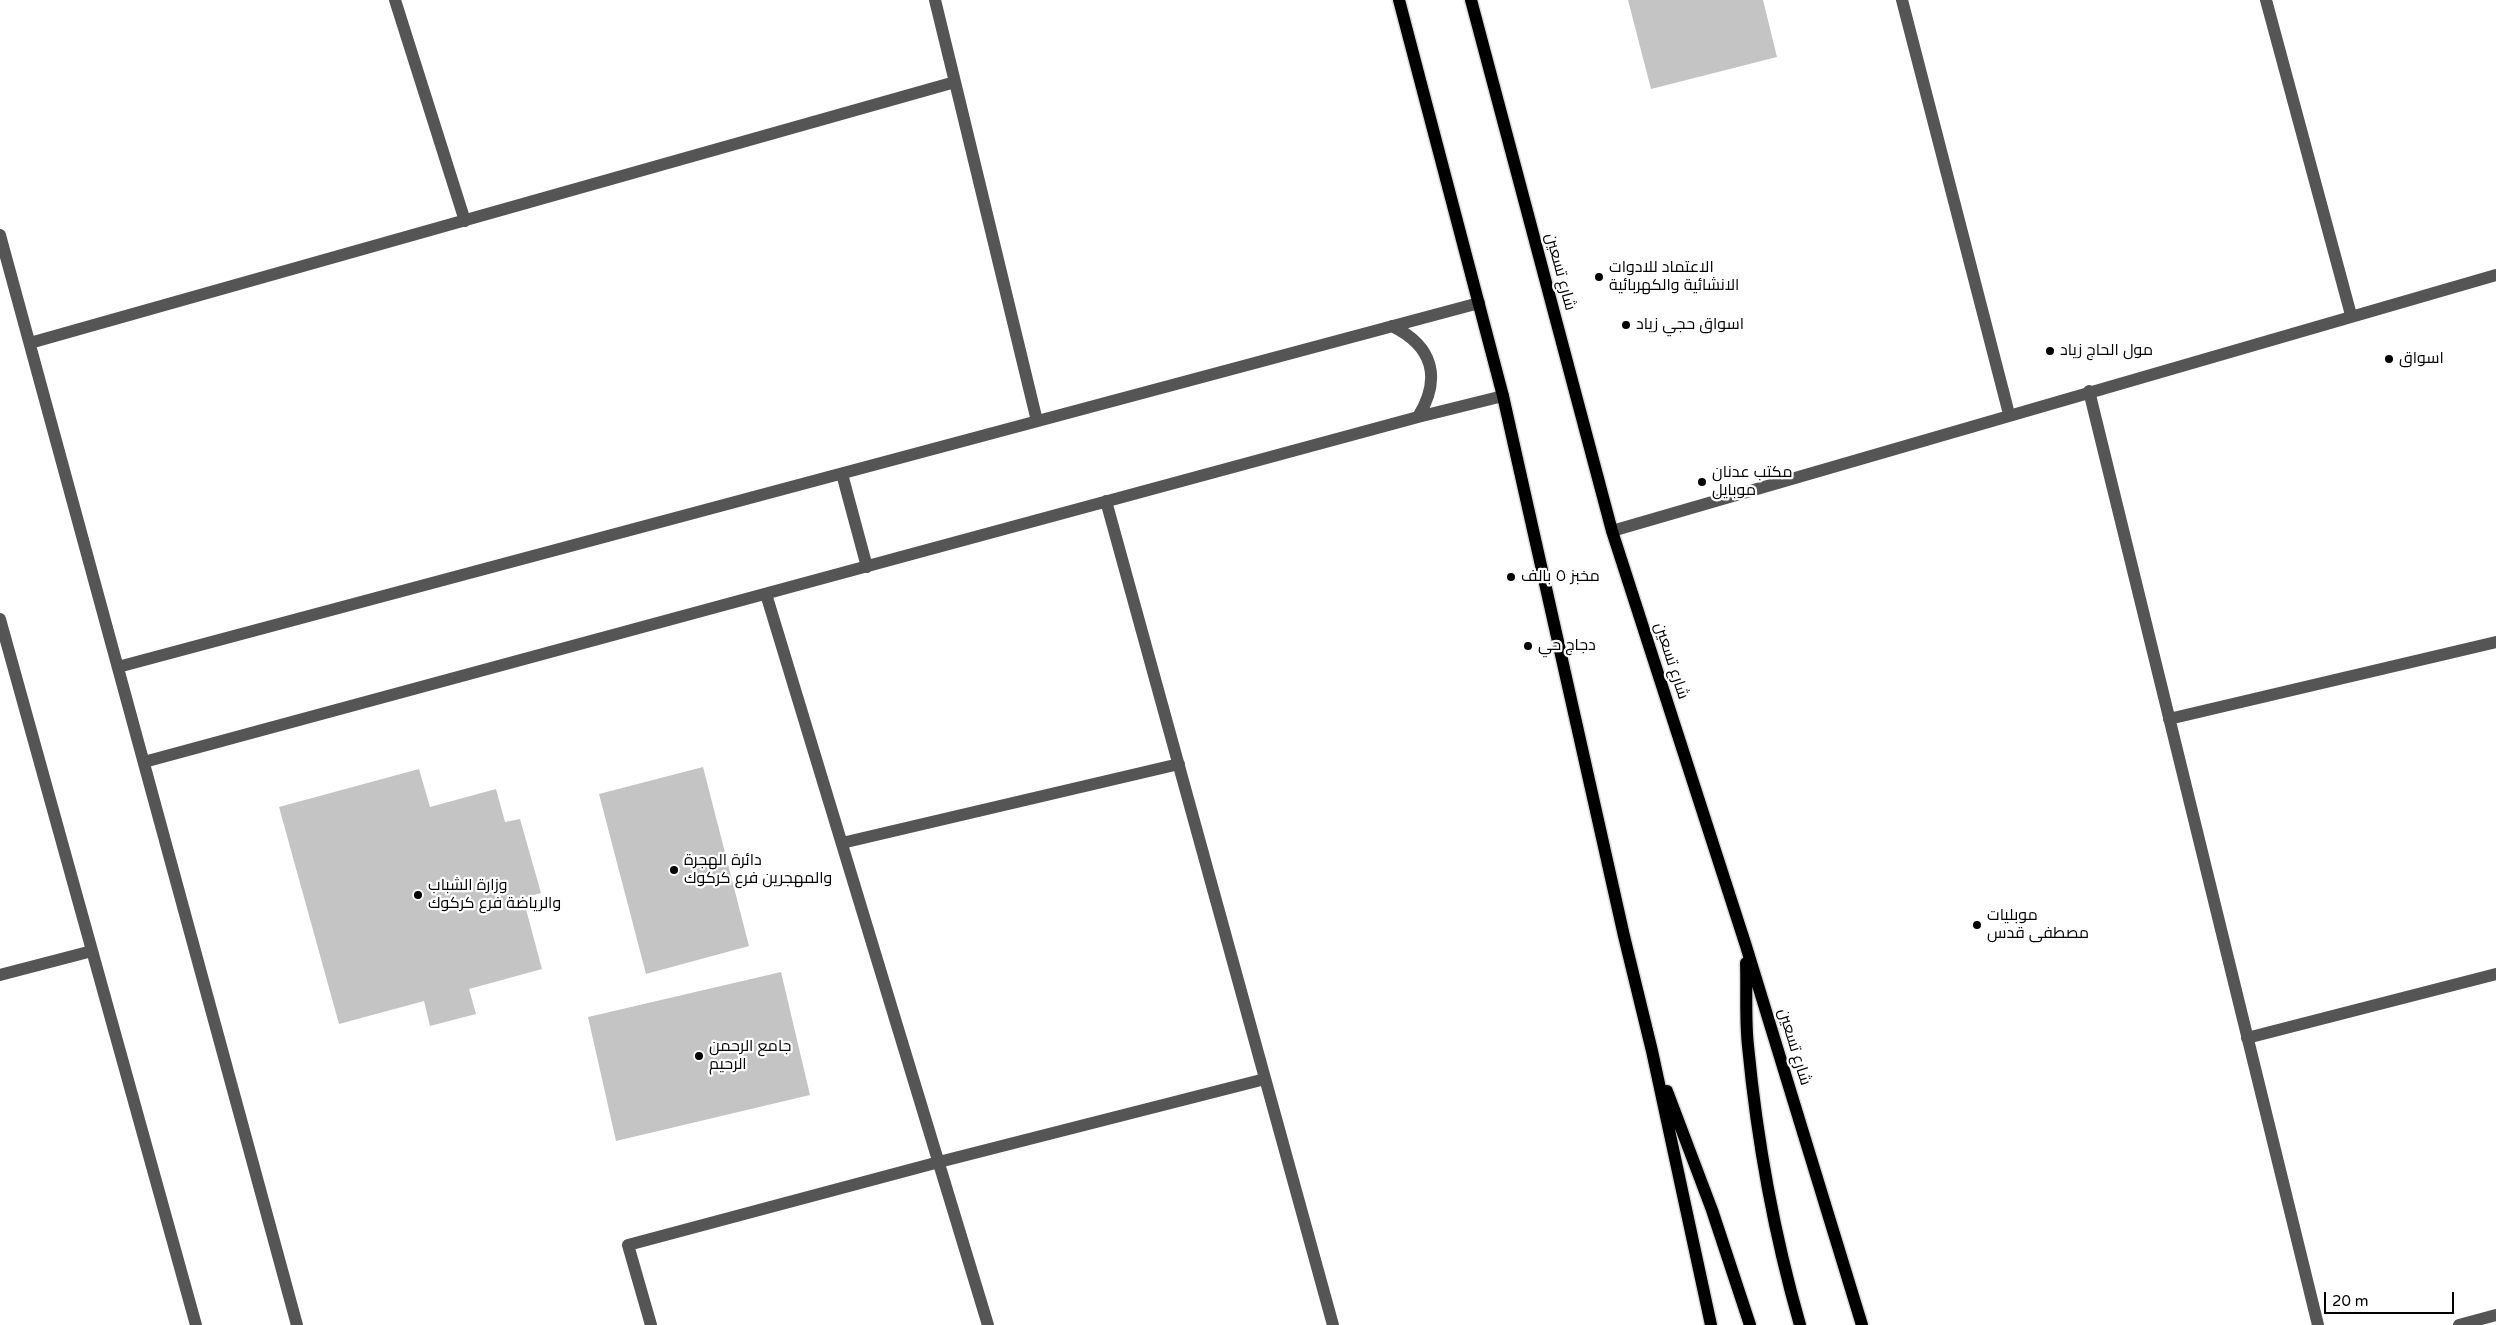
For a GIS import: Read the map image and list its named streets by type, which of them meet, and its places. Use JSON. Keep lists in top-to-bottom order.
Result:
{
  "streets": {
    "main road": ["شارع تسعين"]
  },
  "places": [
    "الاعتماد للادوات الانشائية والكهربائية",
    "اسواق حجي زياد",
    "مول الحاج زياد",
    "اسواق",
    "مكتب عدنان موبايل",
    "مخبز ٥ بالف",
    "دجاج حي",
    "دائرة الهجرة والمهجرين فرع كركوك",
    "وزارة الشباب والرياضة فرع كركوك",
    "موبليات مصطفى قدس",
    "جامع الرحمن الرحيم"
  ],
  "scale_bar": "20 m"
}
